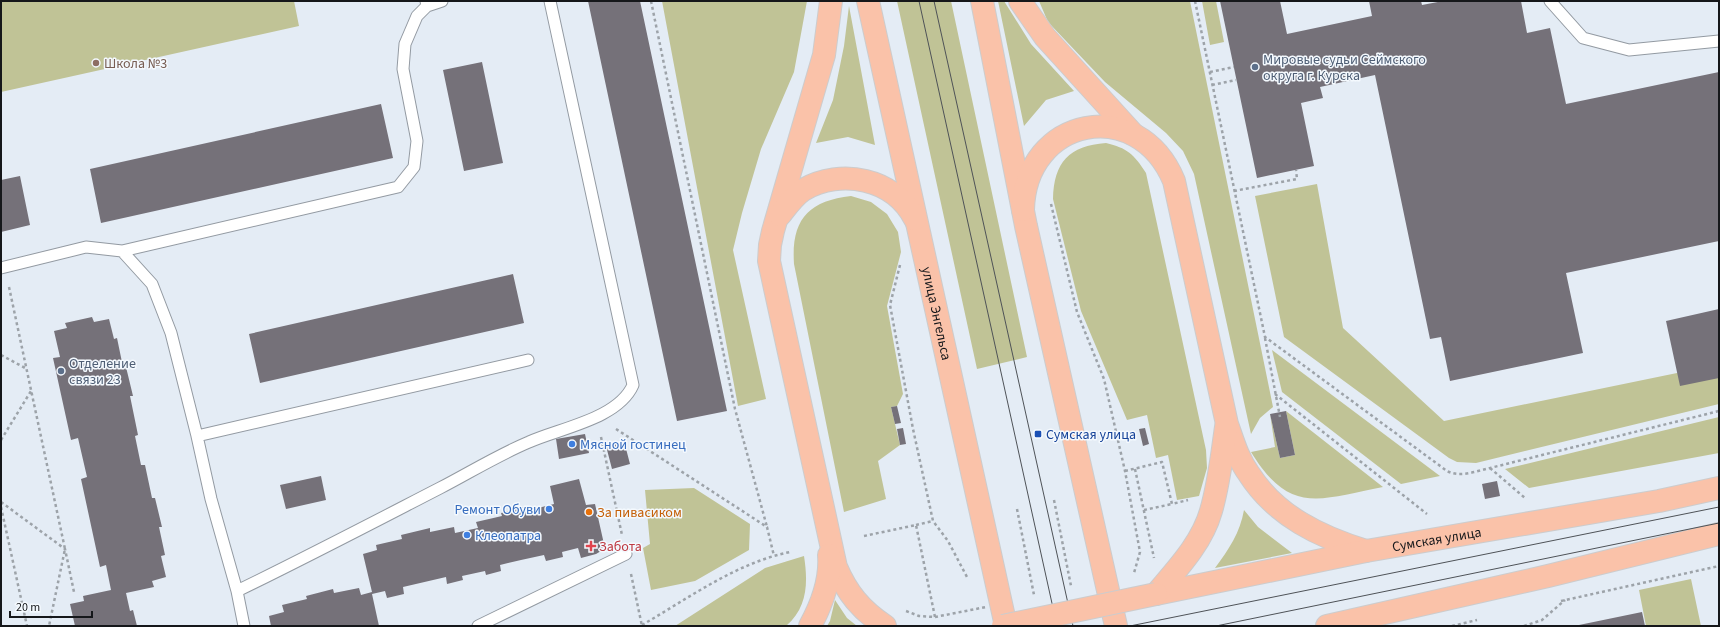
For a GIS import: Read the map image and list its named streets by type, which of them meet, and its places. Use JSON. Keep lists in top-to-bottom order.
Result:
{
  "streets": {
    "main road": ["улица Энгельса", "Сумская улица"]
  },
  "places": {
    "other": [
      "Школа №3",
      "Мировые судьи Сеймского округа г. Курска",
      "Отделение связи 23",
      "Мясной гостинец",
      "Ремонт Обуви",
      "За пивасиком",
      "Клеопатра"
    ],
    "transit": ["Сумская улица"],
    "health": ["Забота"]
  },
  "scale_bar": "20 m"
}
